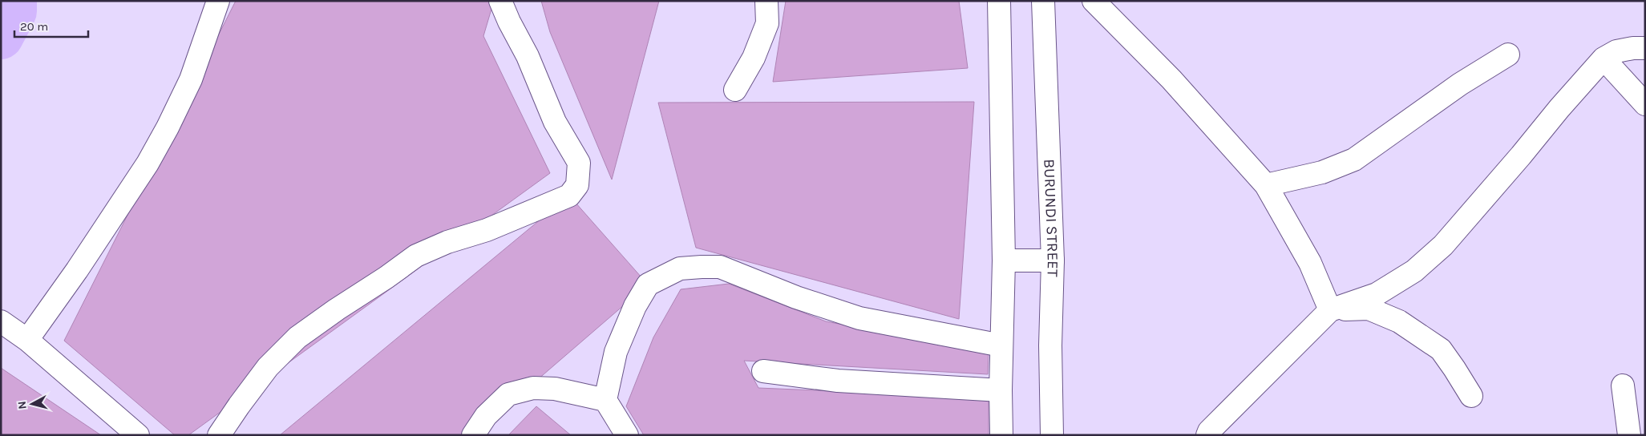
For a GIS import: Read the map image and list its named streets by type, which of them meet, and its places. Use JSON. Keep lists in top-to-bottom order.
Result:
{
  "streets": {
    "street": ["BURUNDI STREET"]
  },
  "scale_bar": "20 m",
  "north": "left"
}
